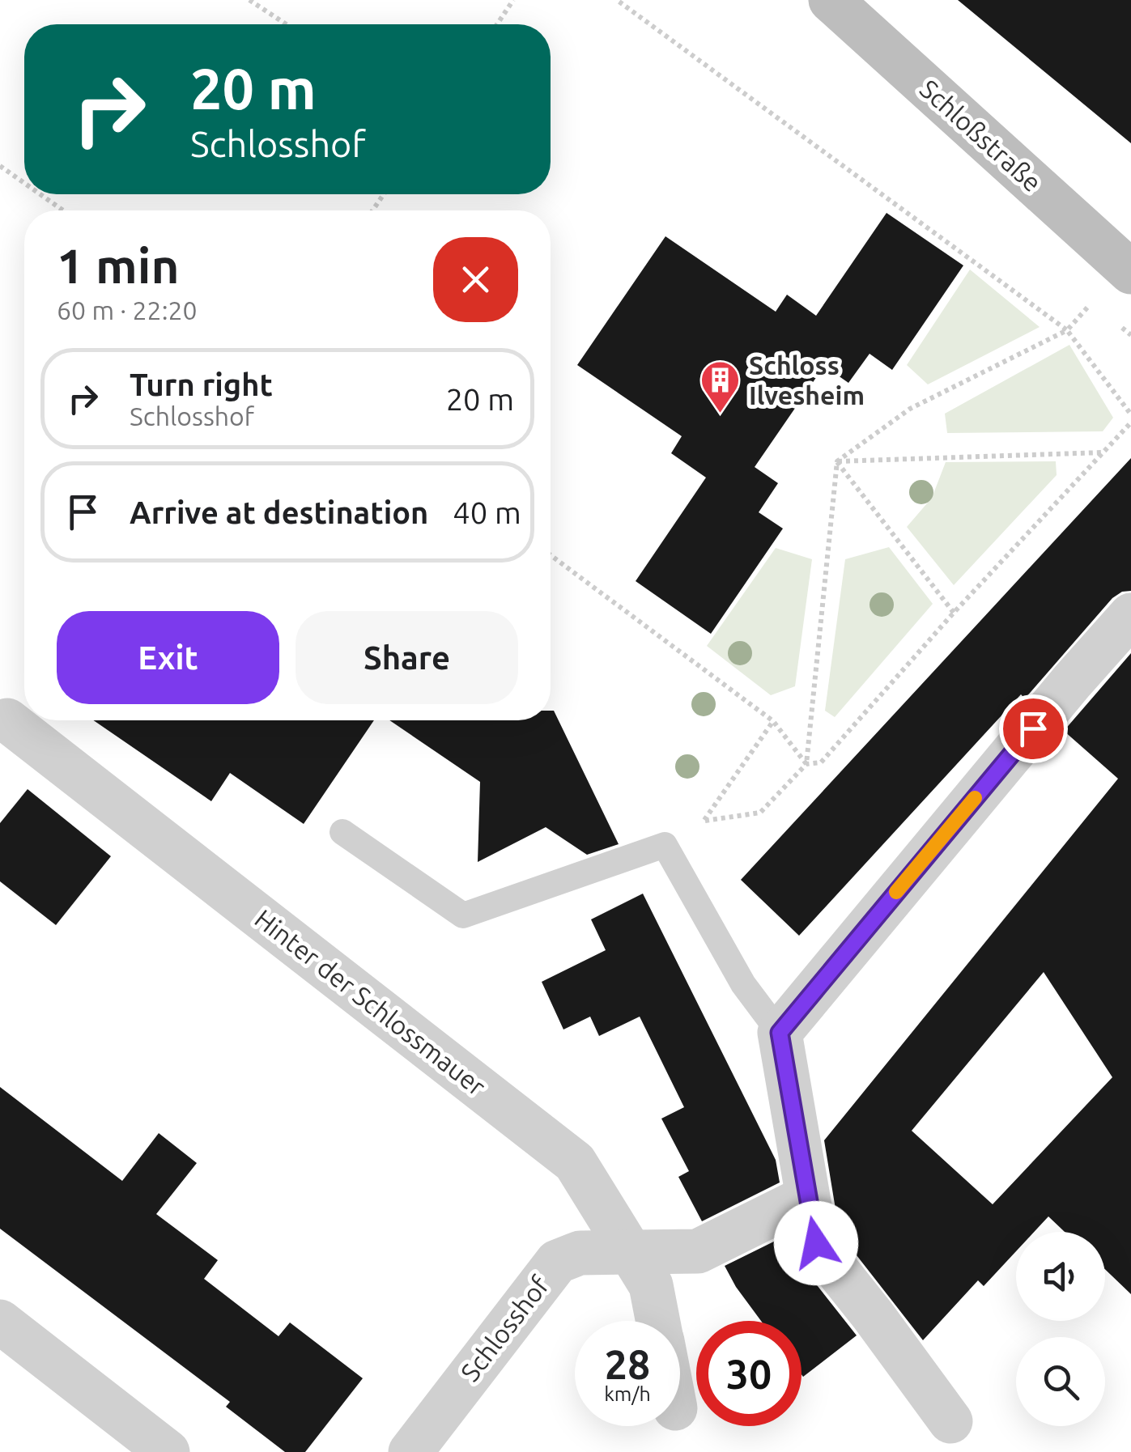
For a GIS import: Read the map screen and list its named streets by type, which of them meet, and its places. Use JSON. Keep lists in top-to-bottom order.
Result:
{
  "streets": {
    "main road": ["Schloßstraße"],
    "street": ["Hinter der Schlossmauer", "Schlosshof"]
  },
  "crossings": [
    ["Hinter der Schlossmauer", "Schlosshof"]
  ],
  "places": {
    "building": ["Schloss Ilvesheim"]
  },
  "page": {
    "turn": ["20 m", "Schlosshof"],
    "heading": ["1 min", "60 m · 22:20"],
    "list": [
      {
        "name": "Turn right",
        "note": "Schlosshof",
        "value": "20 m"
      },
      {
        "name": "Arrive at destination",
        "value": "40 m"
      }
    ],
    "buttons": ["Exit", "Share"],
    "speed": "28 km/h",
    "limit": "30"
  }
}
